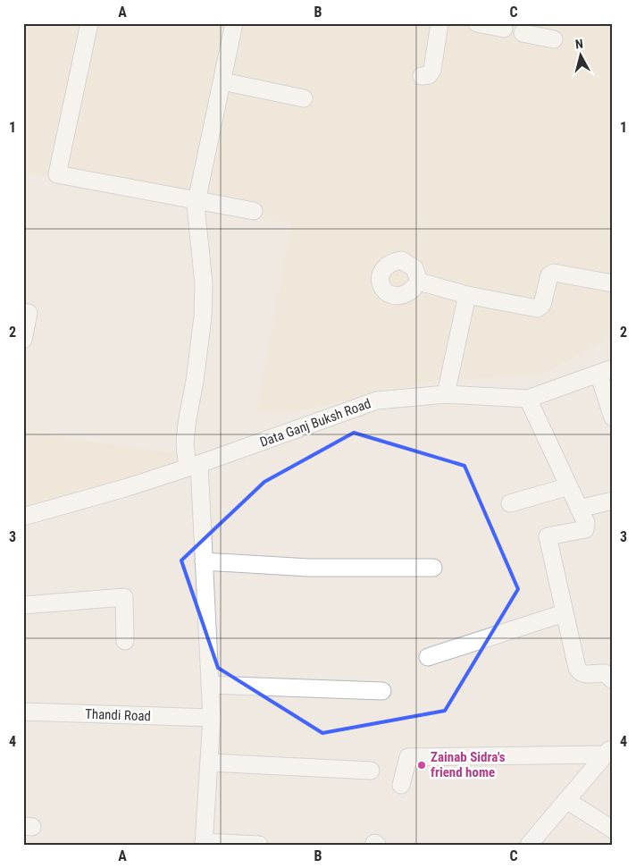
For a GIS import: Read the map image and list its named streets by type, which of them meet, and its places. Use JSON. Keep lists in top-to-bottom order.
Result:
{
  "streets": {
    "street": ["Data Ganj Buksh Road", "Thandi Road"]
  },
  "places": ["Zainab Sidra's friend home"],
  "north": "top",
  "grid": {
    "columns": ["A", "B", "C"],
    "rows": [
      "1",
      "2",
      "3",
      "4"
    ]
  }
}
